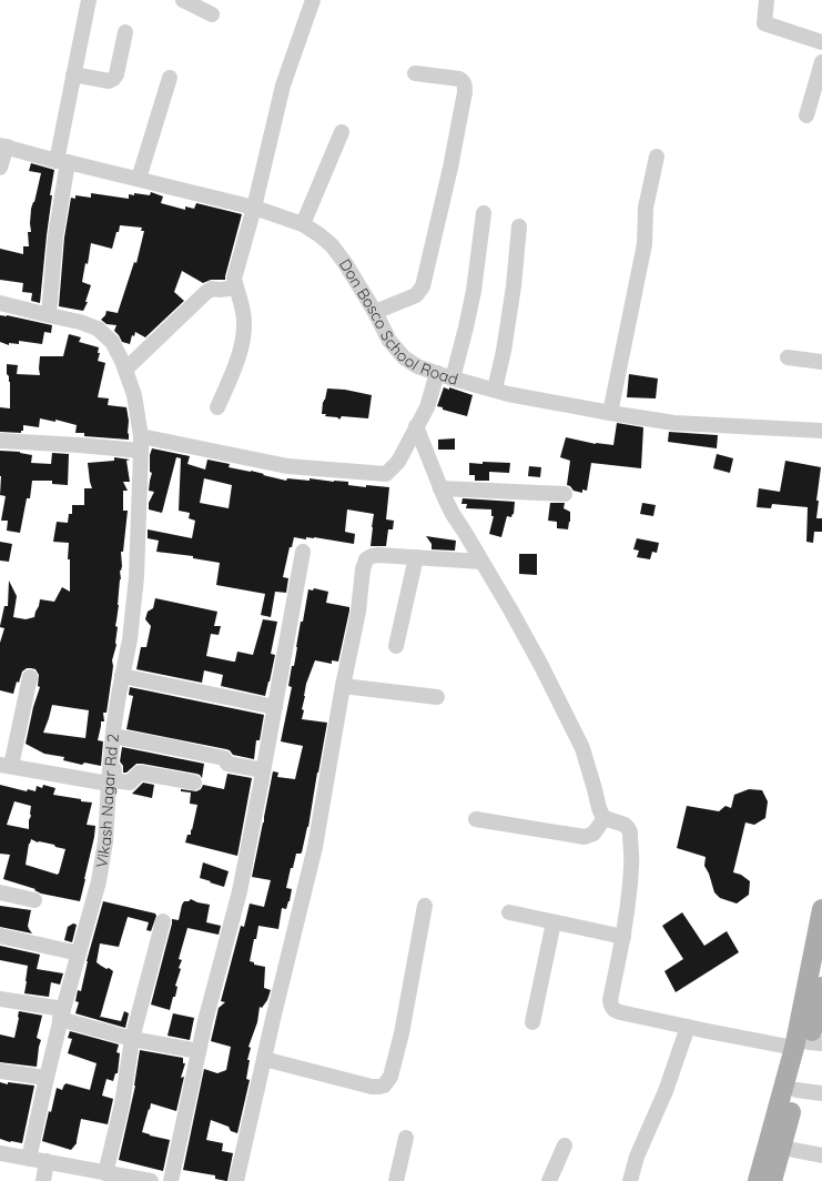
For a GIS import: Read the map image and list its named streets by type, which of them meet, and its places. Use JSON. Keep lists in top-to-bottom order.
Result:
{
  "streets": {
    "street": ["Don Bosco School Road", "Vikash Nagar Rd 2"]
  }
}
